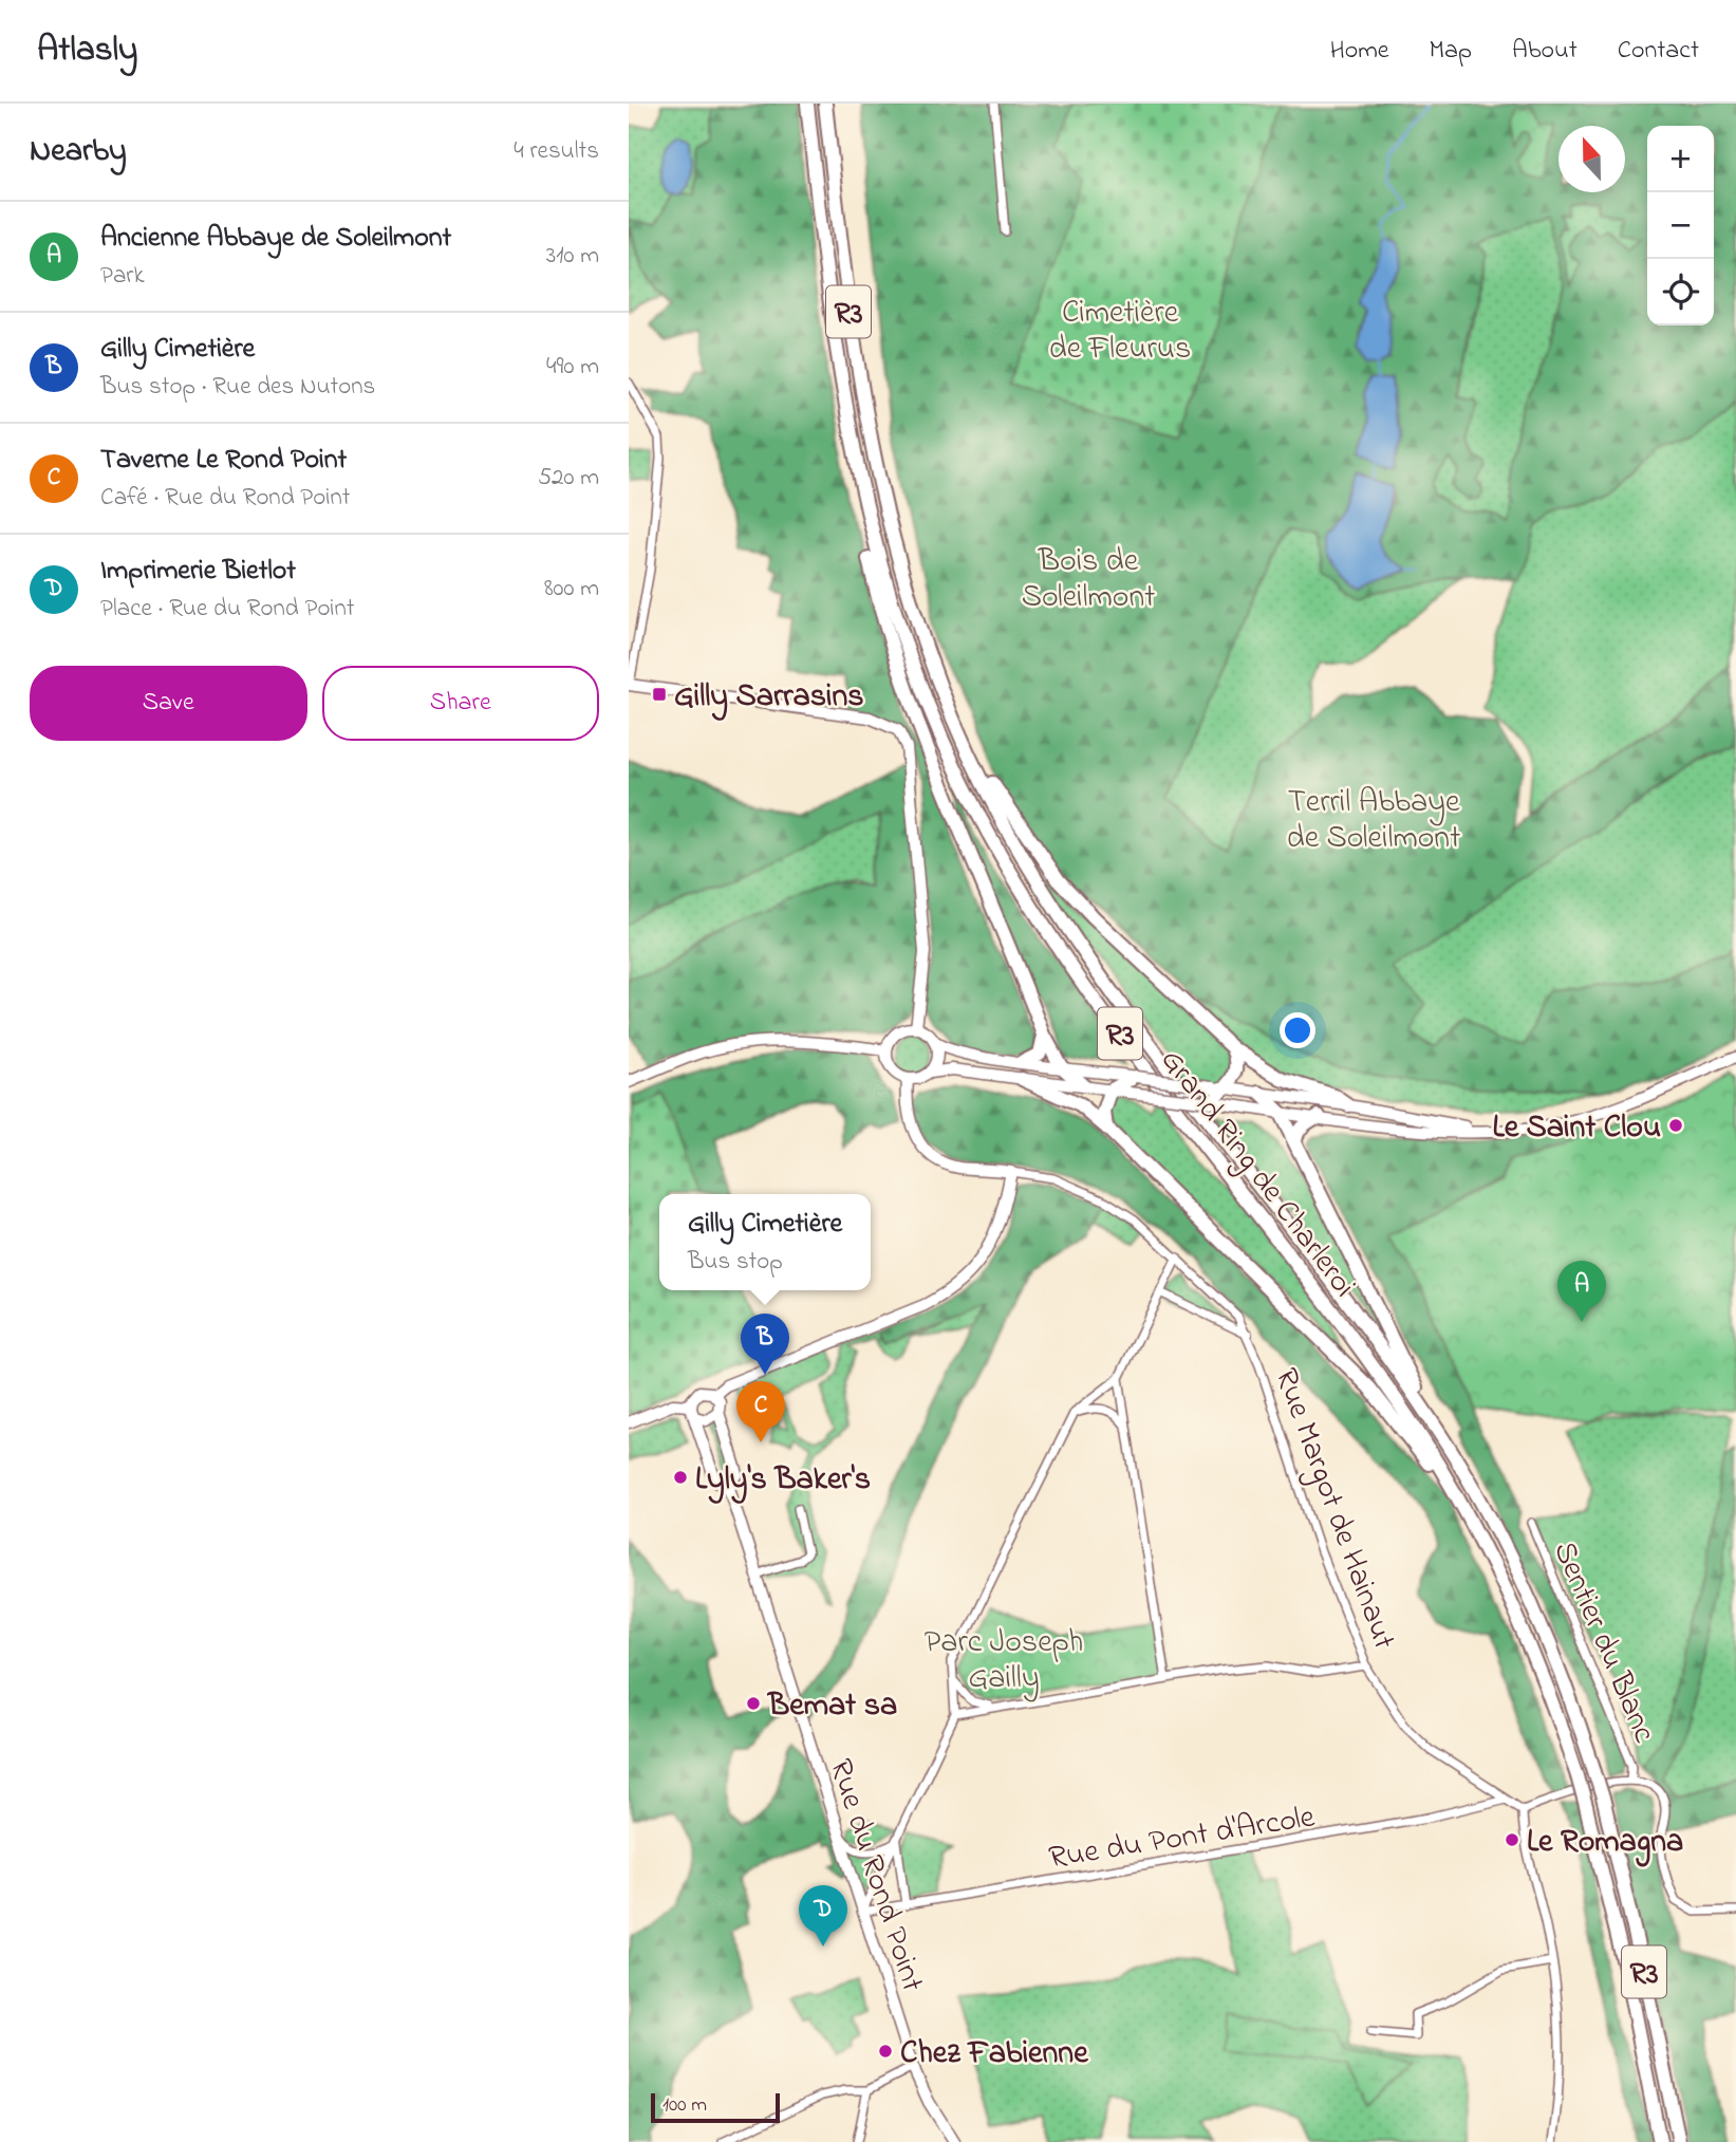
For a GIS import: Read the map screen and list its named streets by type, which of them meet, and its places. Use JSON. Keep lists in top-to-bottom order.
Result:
{
  "streets": {
    "highway": ["R3", "Grand Ring de Charleroi"],
    "street": [
      "Rue Margot de Hainaut",
      "Sentier du Blanc",
      "Rue du Pont d'Arcole",
      "Rue du Rond Point"
    ]
  },
  "crossings": [
    ["Rue Margot de Hainaut", "Rue du Pont d'Arcole"],
    ["Rue du Pont d'Arcole", "Rue du Rond Point"]
  ],
  "parks": [
    "Cimetière de Fleurus",
    "Bois de Soleilmont",
    "Terril Abbaye de Soleilmont",
    "Parc Joseph Gailly"
  ],
  "places": {
    "transit": ["Gilly Sarrasins"],
    "other": [
      "Le Saint Clou",
      "Lyly's Baker's",
      "Bemat sa",
      "Le Romagna",
      "Chez Fabienne"
    ]
  },
  "scale_bar": "100 m",
  "north": "top",
  "page": {
    "header": "Atlasly",
    "nav": [
      "Home",
      "Map",
      "About",
      "Contact"
    ],
    "heading": ["Nearby", "4 results"],
    "map_buttons": ["+", "−"],
    "list": [
      {
        "mark": "A",
        "name": "Ancienne Abbaye de Soleilmont",
        "note": "Park",
        "value": "310 m"
      },
      {
        "mark": "B",
        "name": "Gilly Cimetière",
        "note": "Bus stop · Rue des Nutons",
        "value": "490 m"
      },
      {
        "mark": "C",
        "name": "Taverne Le Rond Point",
        "note": "Café · Rue du Rond Point",
        "value": "520 m"
      },
      {
        "mark": "D",
        "name": "Imprimerie Bietlot",
        "note": "Place · Rue du Rond Point",
        "value": "800 m"
      }
    ],
    "buttons": ["Save", "Share"],
    "popup": ["Gilly Cimetière", "Bus stop"],
    "pins": [
      "A",
      "B",
      "C",
      "D"
    ],
    "scale": "100 m"
  }
}
